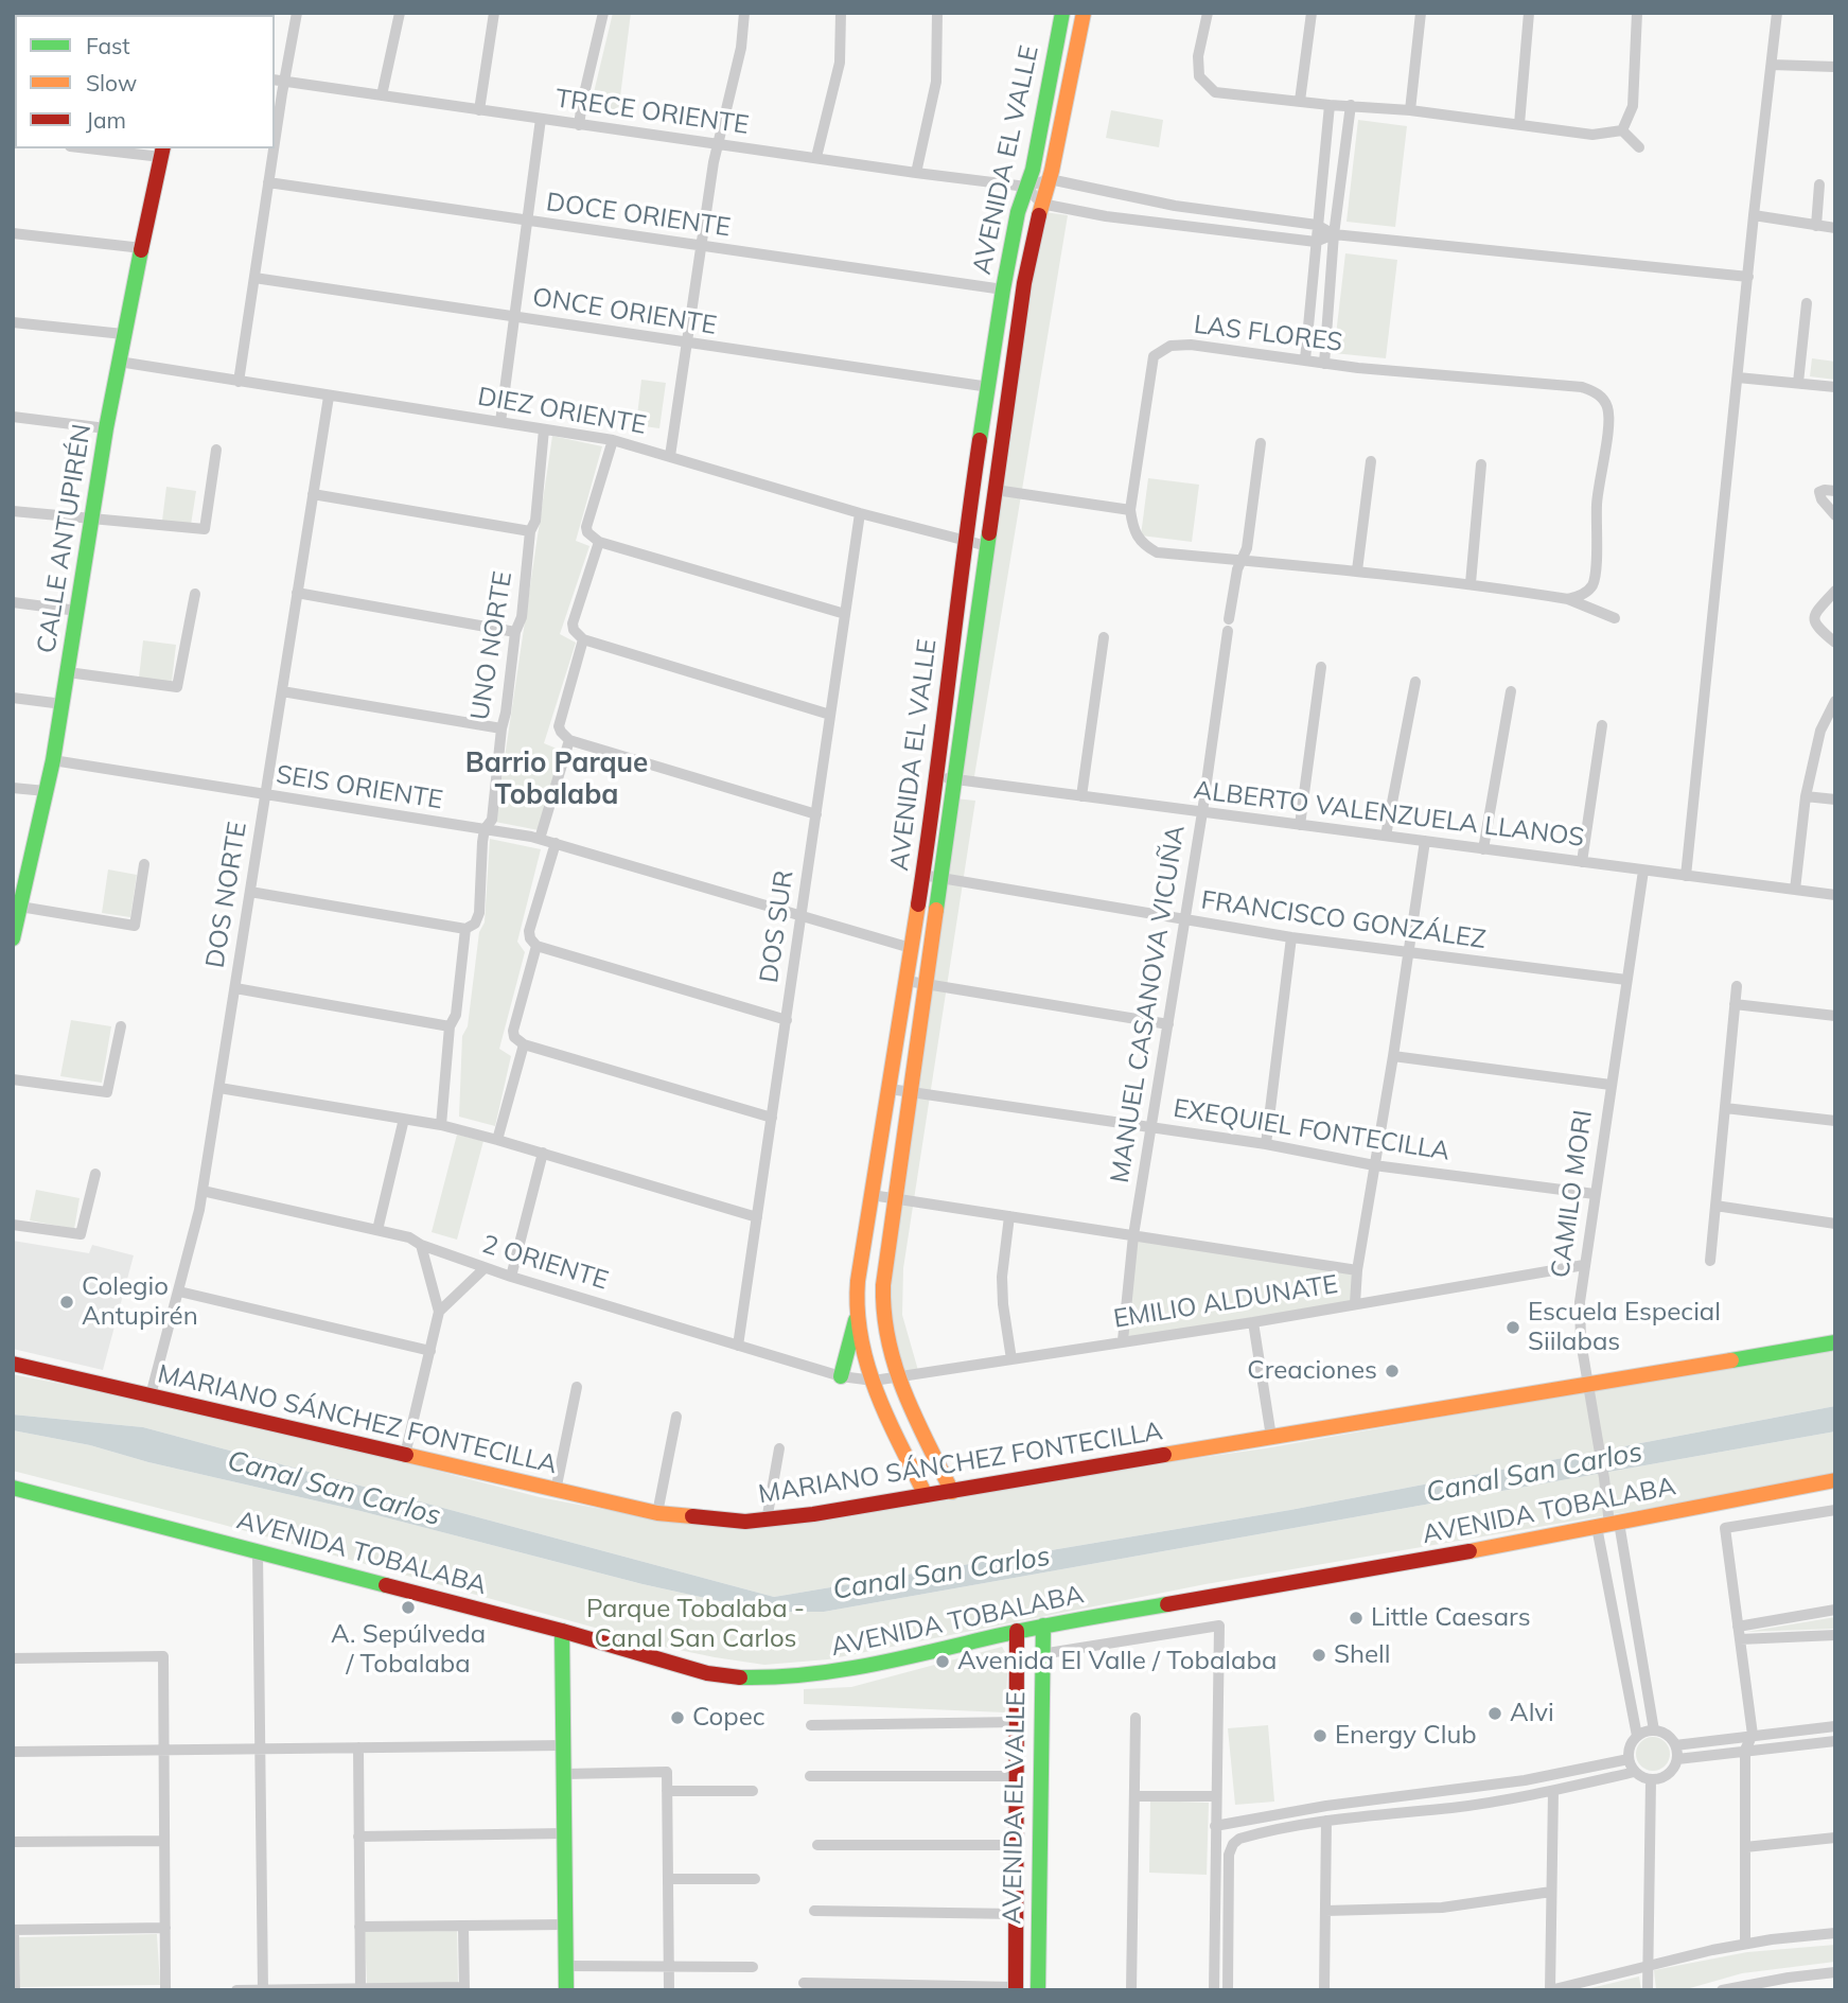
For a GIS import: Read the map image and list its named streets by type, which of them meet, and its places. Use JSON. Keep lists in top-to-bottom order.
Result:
{
  "streets": {
    "street": [
      "TRECE ORIENTE",
      "AVENIDA EL VALLE",
      "DOCE ORIENTE",
      "ONCE ORIENTE",
      "LAS FLORES",
      "DIEZ ORIENTE",
      "CALLE ANTUPIRÉN",
      "UNO NORTE",
      "SEIS ORIENTE",
      "ALBERTO VALENZUELA LLANOS",
      "DOS NORTE",
      "FRANCISCO GONZÁLEZ",
      "DOS SUR",
      "MANUEL CASANOVA VICUÑA",
      "EXEQUIEL FONTECILLA",
      "CAMILO MORI",
      "2 ORIENTE",
      "EMILIO ALDUNATE",
      "MARIANO SÁNCHEZ FONTECILLA",
      "AVENIDA TOBALABA"
    ]
  },
  "crossings": [
    ["TRECE ORIENTE", "AVENIDA EL VALLE"],
    ["AVENIDA EL VALLE", "DOCE ORIENTE"],
    ["AVENIDA EL VALLE", "ONCE ORIENTE"],
    ["AVENIDA EL VALLE", "DIEZ ORIENTE"],
    ["AVENIDA EL VALLE", "SEIS ORIENTE"],
    ["AVENIDA EL VALLE", "ALBERTO VALENZUELA LLANOS"],
    ["AVENIDA EL VALLE", "FRANCISCO GONZÁLEZ"],
    ["AVENIDA EL VALLE", "EXEQUIEL FONTECILLA"],
    ["AVENIDA EL VALLE", "2 ORIENTE"],
    ["AVENIDA EL VALLE", "EMILIO ALDUNATE"],
    ["AVENIDA EL VALLE", "MARIANO SÁNCHEZ FONTECILLA"],
    ["AVENIDA EL VALLE", "AVENIDA TOBALABA"],
    ["LAS FLORES", "MANUEL CASANOVA VICUÑA"],
    ["DIEZ ORIENTE", "CALLE ANTUPIRÉN"],
    ["DIEZ ORIENTE", "UNO NORTE"],
    ["DIEZ ORIENTE", "DOS NORTE"],
    ["DIEZ ORIENTE", "DOS SUR"],
    ["CALLE ANTUPIRÉN", "SEIS ORIENTE"],
    ["UNO NORTE", "SEIS ORIENTE"],
    ["SEIS ORIENTE", "DOS NORTE"],
    ["SEIS ORIENTE", "DOS SUR"],
    ["ALBERTO VALENZUELA LLANOS", "MANUEL CASANOVA VICUÑA"],
    ["ALBERTO VALENZUELA LLANOS", "CAMILO MORI"],
    ["DOS NORTE", "2 ORIENTE"],
    ["DOS NORTE", "MARIANO SÁNCHEZ FONTECILLA"],
    ["FRANCISCO GONZÁLEZ", "MANUEL CASANOVA VICUÑA"],
    ["FRANCISCO GONZÁLEZ", "CAMILO MORI"],
    ["DOS SUR", "2 ORIENTE"],
    ["MANUEL CASANOVA VICUÑA", "EXEQUIEL FONTECILLA"],
    ["MANUEL CASANOVA VICUÑA", "EMILIO ALDUNATE"],
    ["EXEQUIEL FONTECILLA", "CAMILO MORI"],
    ["CAMILO MORI", "EMILIO ALDUNATE"],
    ["CAMILO MORI", "MARIANO SÁNCHEZ FONTECILLA"],
    ["CAMILO MORI", "AVENIDA TOBALABA"],
    ["2 ORIENTE", "EMILIO ALDUNATE"]
  ],
  "districts": ["Barrio Parque Tobalaba"],
  "water": ["Canal San Carlos"],
  "parks": ["Parque Tobalaba - Canal San Carlos"],
  "places": [
    "Colegio Antupirén",
    "Escuela Especial Siilabas",
    "Creaciones",
    "A. Sepúlveda / Tobalaba",
    "Little Caesars",
    "Shell",
    "Avenida El Valle / Tobalaba",
    "Alvi",
    "Copec",
    "Energy Club"
  ],
  "legend": ["Fast", "Slow", "Jam"]
}
